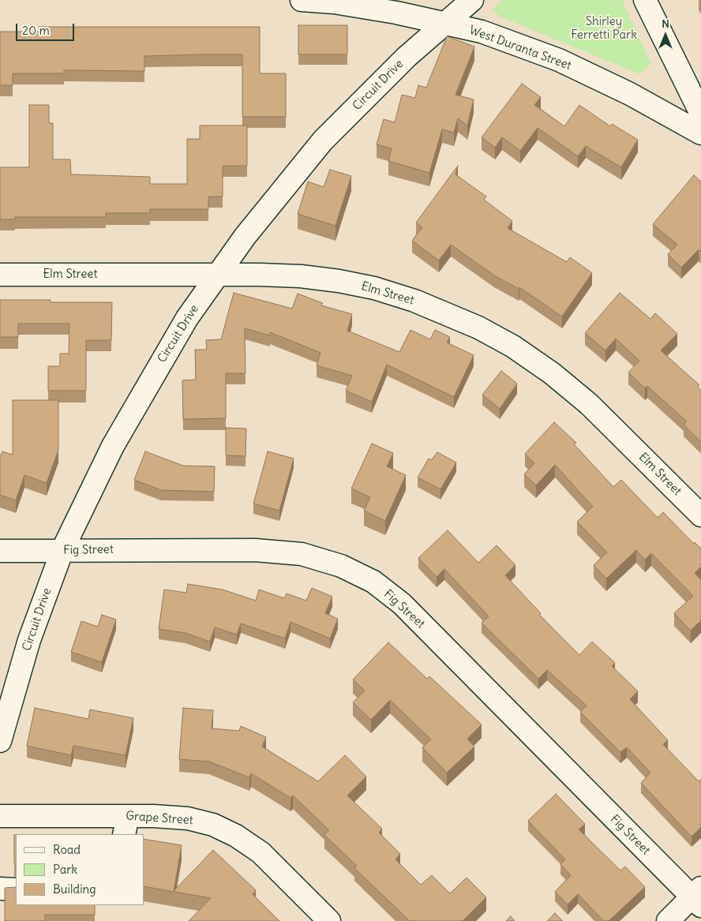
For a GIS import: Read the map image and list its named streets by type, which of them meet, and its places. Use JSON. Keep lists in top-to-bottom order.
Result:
{
  "streets": {
    "street": [
      "West Duranta Street",
      "Circuit Drive",
      "Elm Street",
      "Fig Street",
      "Grape Street"
    ]
  },
  "crossings": [
    ["West Duranta Street", "Circuit Drive"],
    ["Circuit Drive", "Elm Street"],
    ["Circuit Drive", "Fig Street"]
  ],
  "parks": ["Shirley Ferretti Park"],
  "legend": ["Road", "Park", "Building"],
  "scale_bar": "20 m",
  "north": "top"
}
